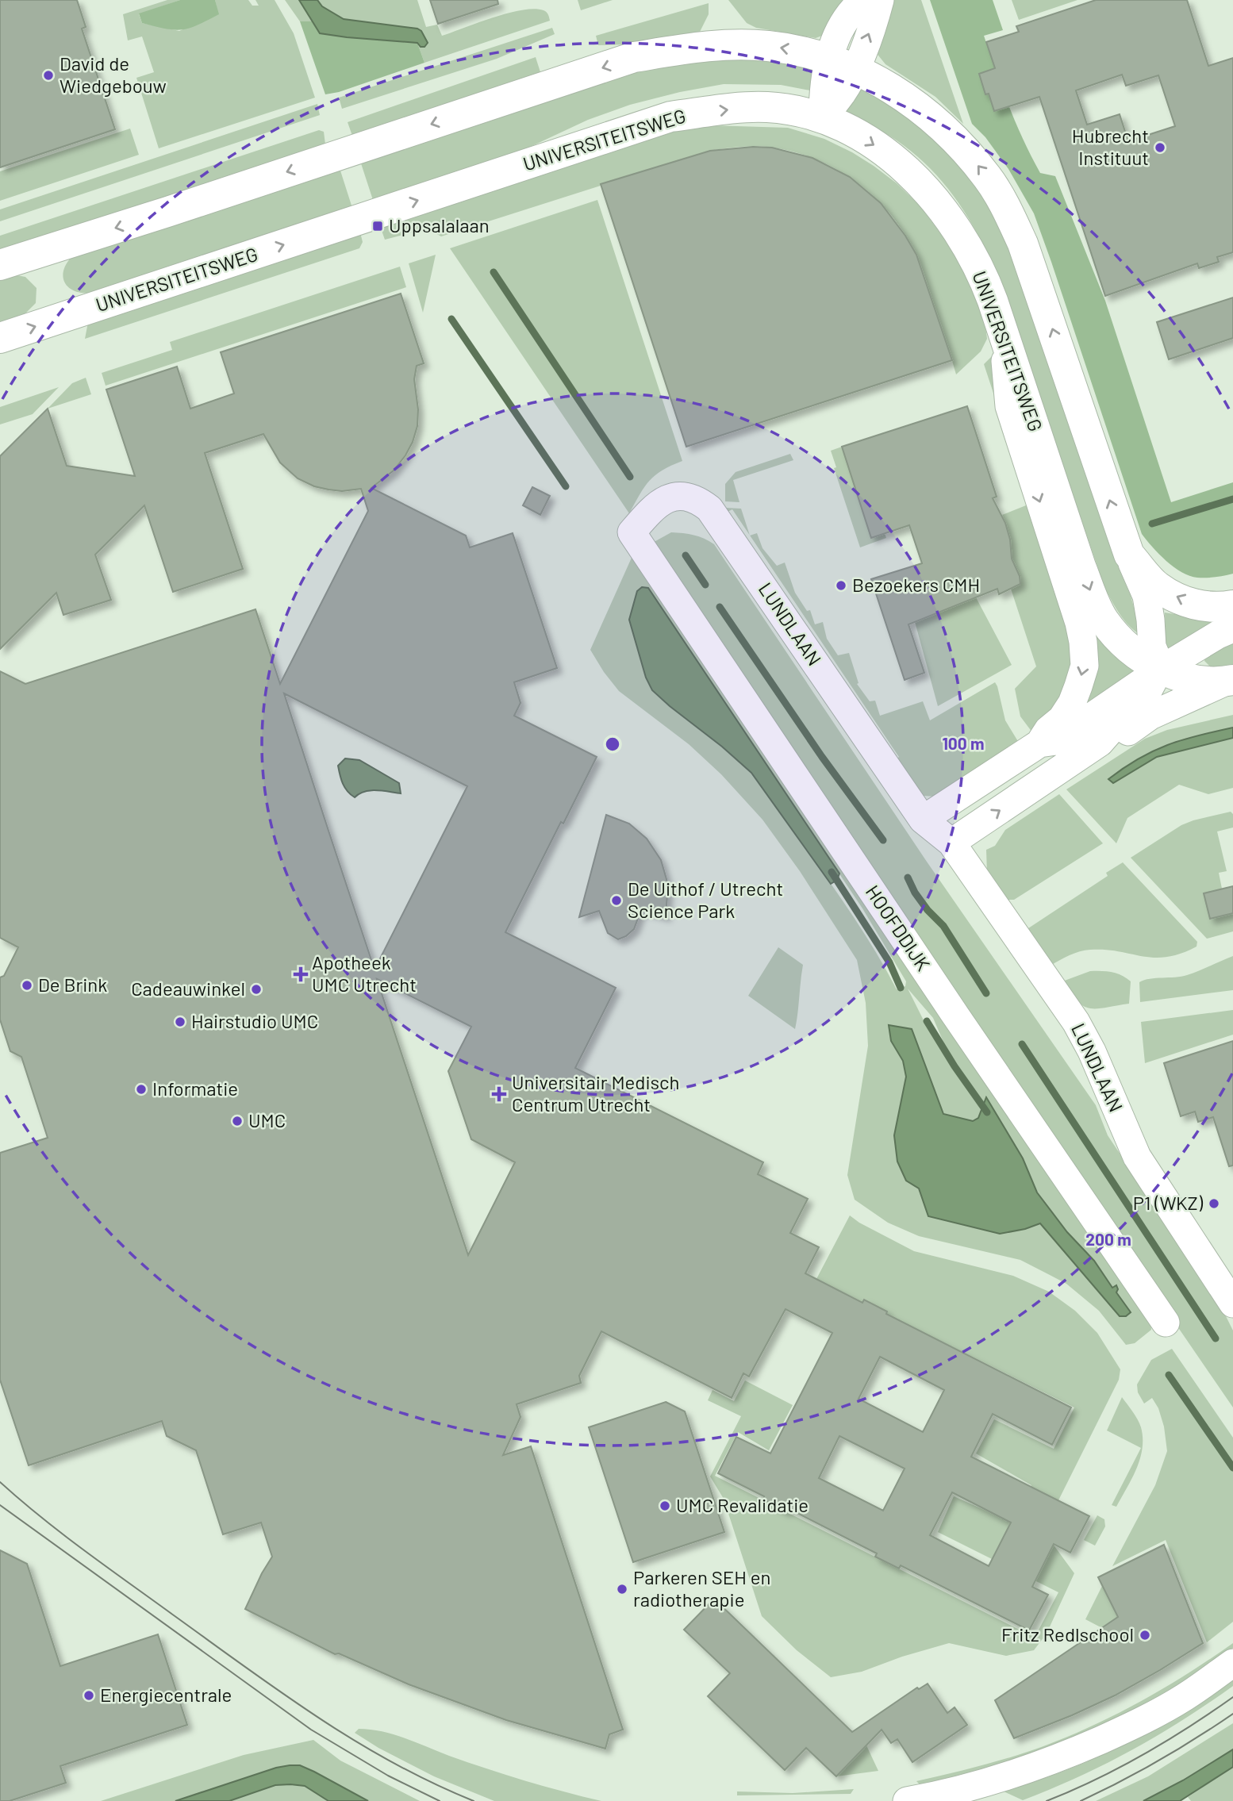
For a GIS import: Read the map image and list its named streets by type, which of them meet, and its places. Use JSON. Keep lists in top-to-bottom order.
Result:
{
  "streets": {
    "main road": ["UNIVERSITEITSWEG"],
    "street": ["LUNDLAAN", "HOOFDDIJK"]
  },
  "crossings": [
    ["LUNDLAAN", "HOOFDDIJK"]
  ],
  "places": {
    "other": [
      "David de Wiedgebouw",
      "Hubrecht Instituut",
      "Bezoekers CMH",
      "De Uithof / Utrecht Science Park",
      "De Brink",
      "Cadeauwinkel",
      "Hairstudio UMC",
      "Informatie",
      "UMC",
      "P1 (WKZ)",
      "UMC Revalidatie",
      "Parkeren SEH en radiotherapie",
      "Fritz Redlschool",
      "Energiecentrale"
    ],
    "transit": ["Uppsalalaan"],
    "health": ["Apotheek UMC Utrecht", "Universitair Medisch Centrum Utrecht"]
  },
  "rings": ["100 m", "200 m"]
}
